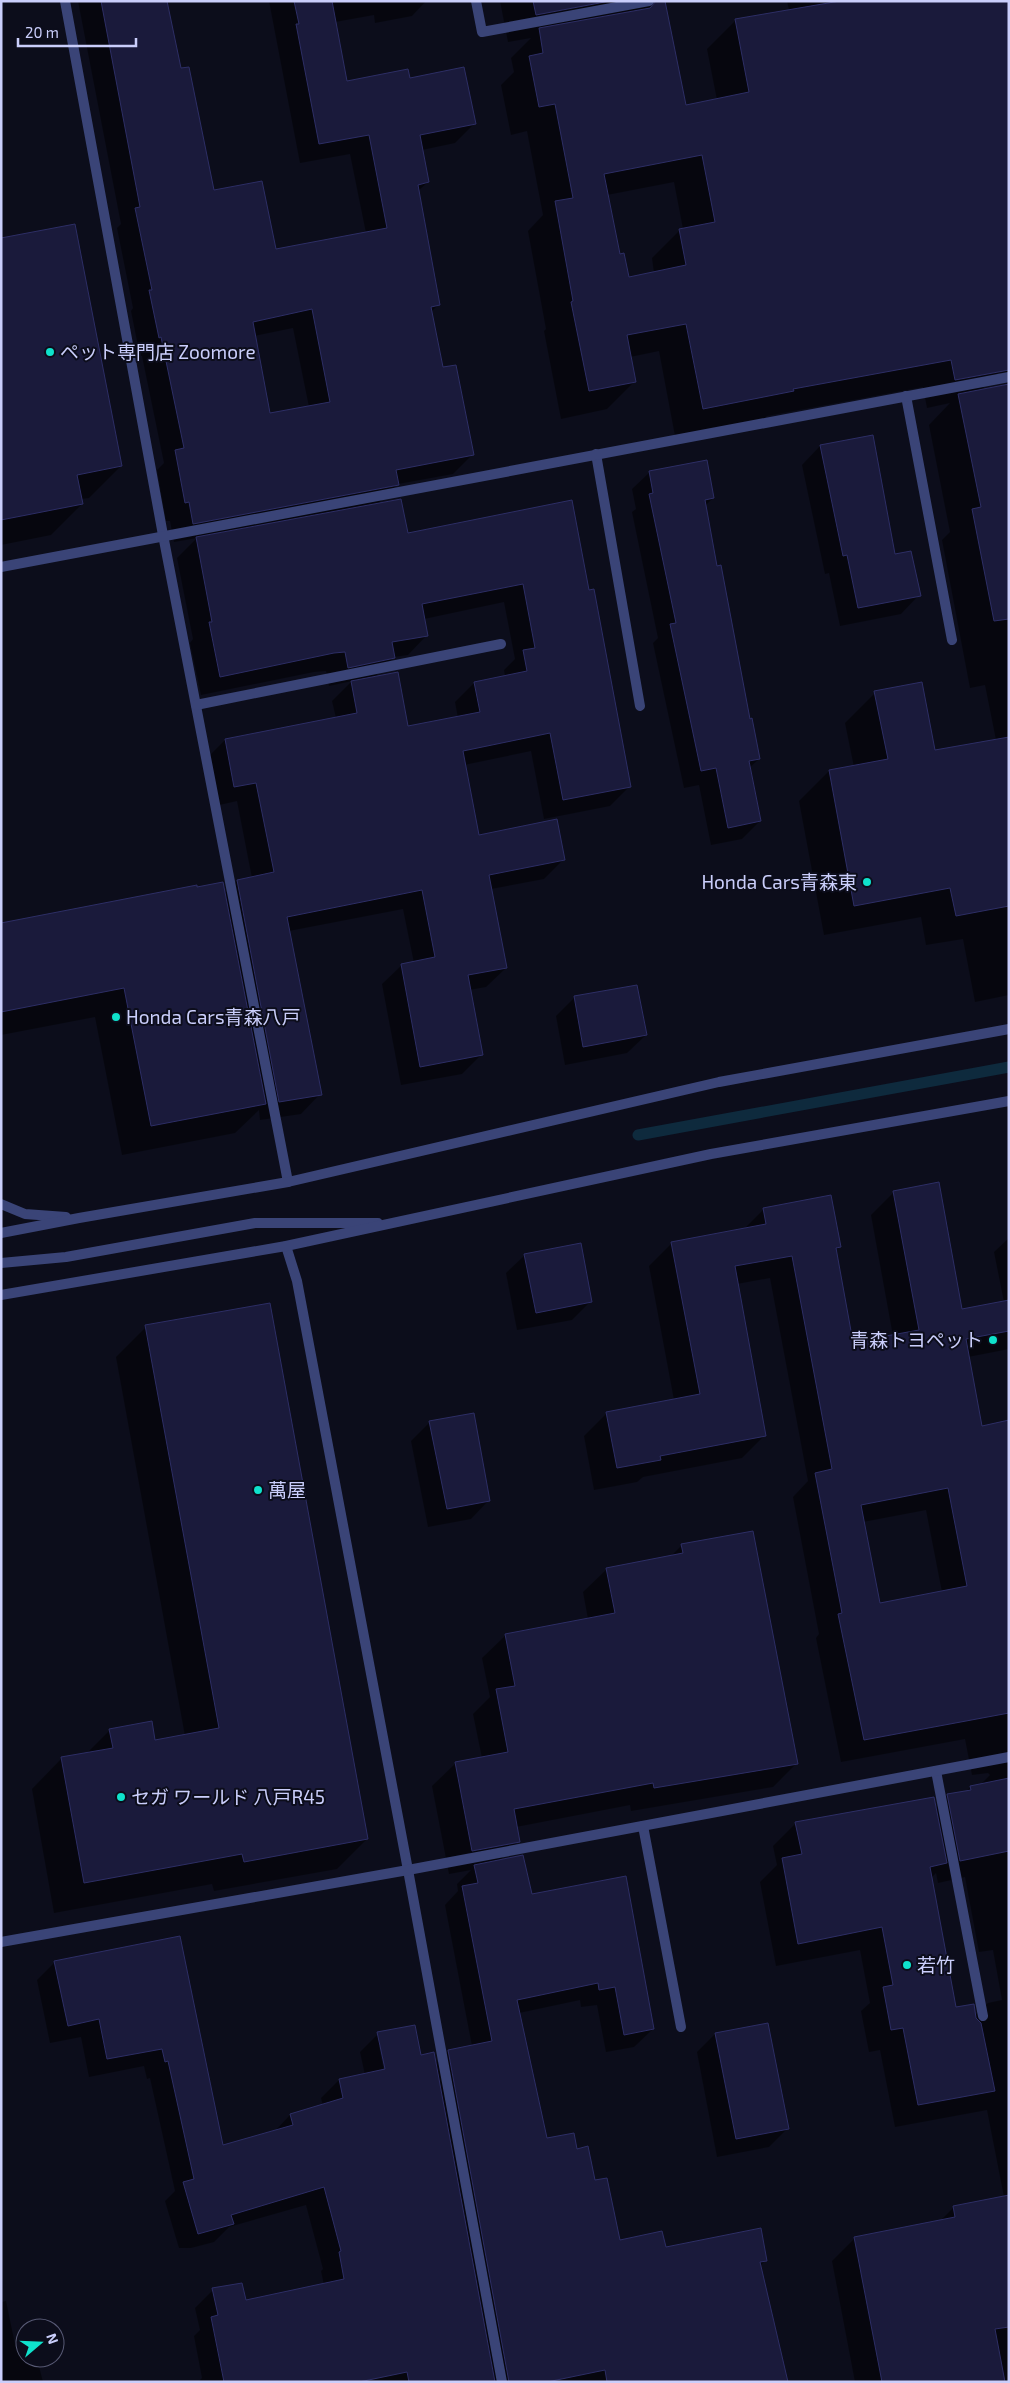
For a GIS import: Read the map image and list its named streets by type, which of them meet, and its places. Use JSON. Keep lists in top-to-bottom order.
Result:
{
  "places": [
    "ペット専門店 Zoomore",
    "Honda Cars青森東",
    "Honda Cars青森八戸",
    "青森トヨペット",
    "萬屋",
    "セガ ワールド 八戸R45",
    "若竹"
  ],
  "scale_bar": "20 m",
  "north": "right"
}
